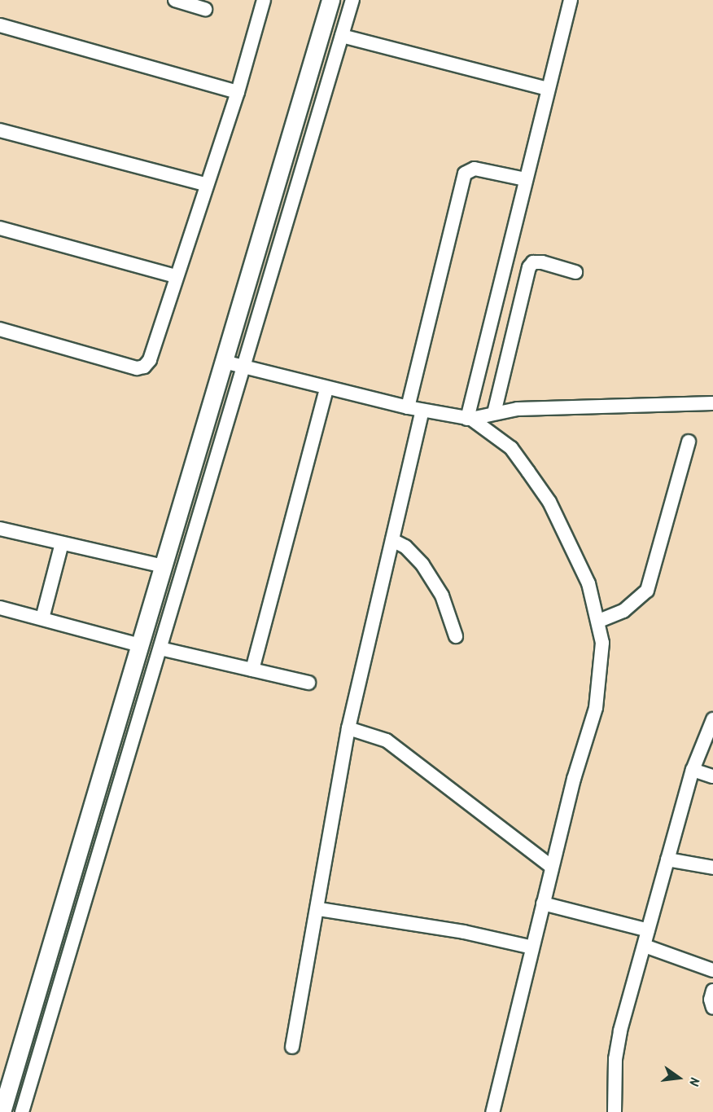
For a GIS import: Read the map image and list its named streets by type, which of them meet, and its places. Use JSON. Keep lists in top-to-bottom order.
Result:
{
  "north": "right"
}
